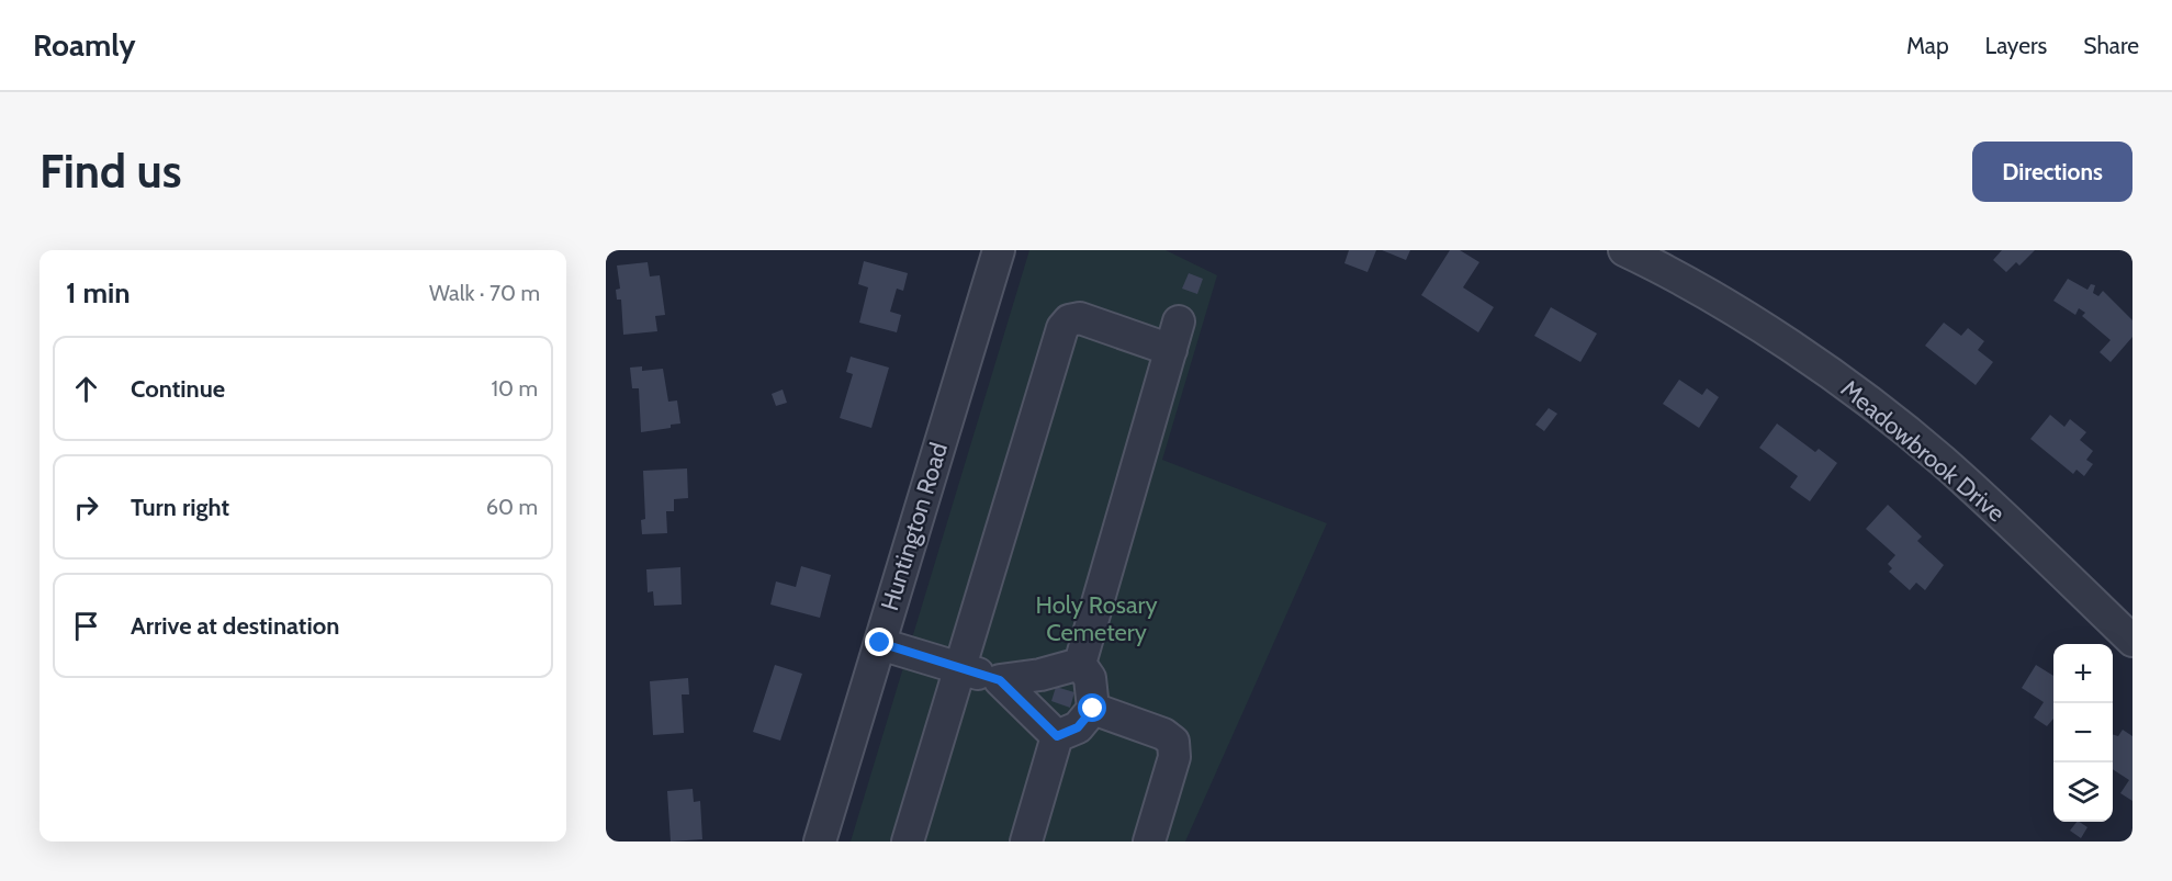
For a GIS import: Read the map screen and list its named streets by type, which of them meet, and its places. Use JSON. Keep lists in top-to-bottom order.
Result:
{
  "streets": {
    "street": ["Meadowbrook Drive", "Huntington Road"]
  },
  "parks": ["Holy Rosary Cemetery"],
  "page": {
    "header": "Roamly",
    "nav": ["Map", "Layers", "Share"],
    "buttons": "Directions",
    "title": "Find us",
    "heading": ["1 min", "Walk · 70 m"],
    "list": [
      ["Continue", "10 m"],
      ["Turn right", "60 m"],
      "Arrive at destination"
    ],
    "map_buttons": ["+", "−"]
  }
}
